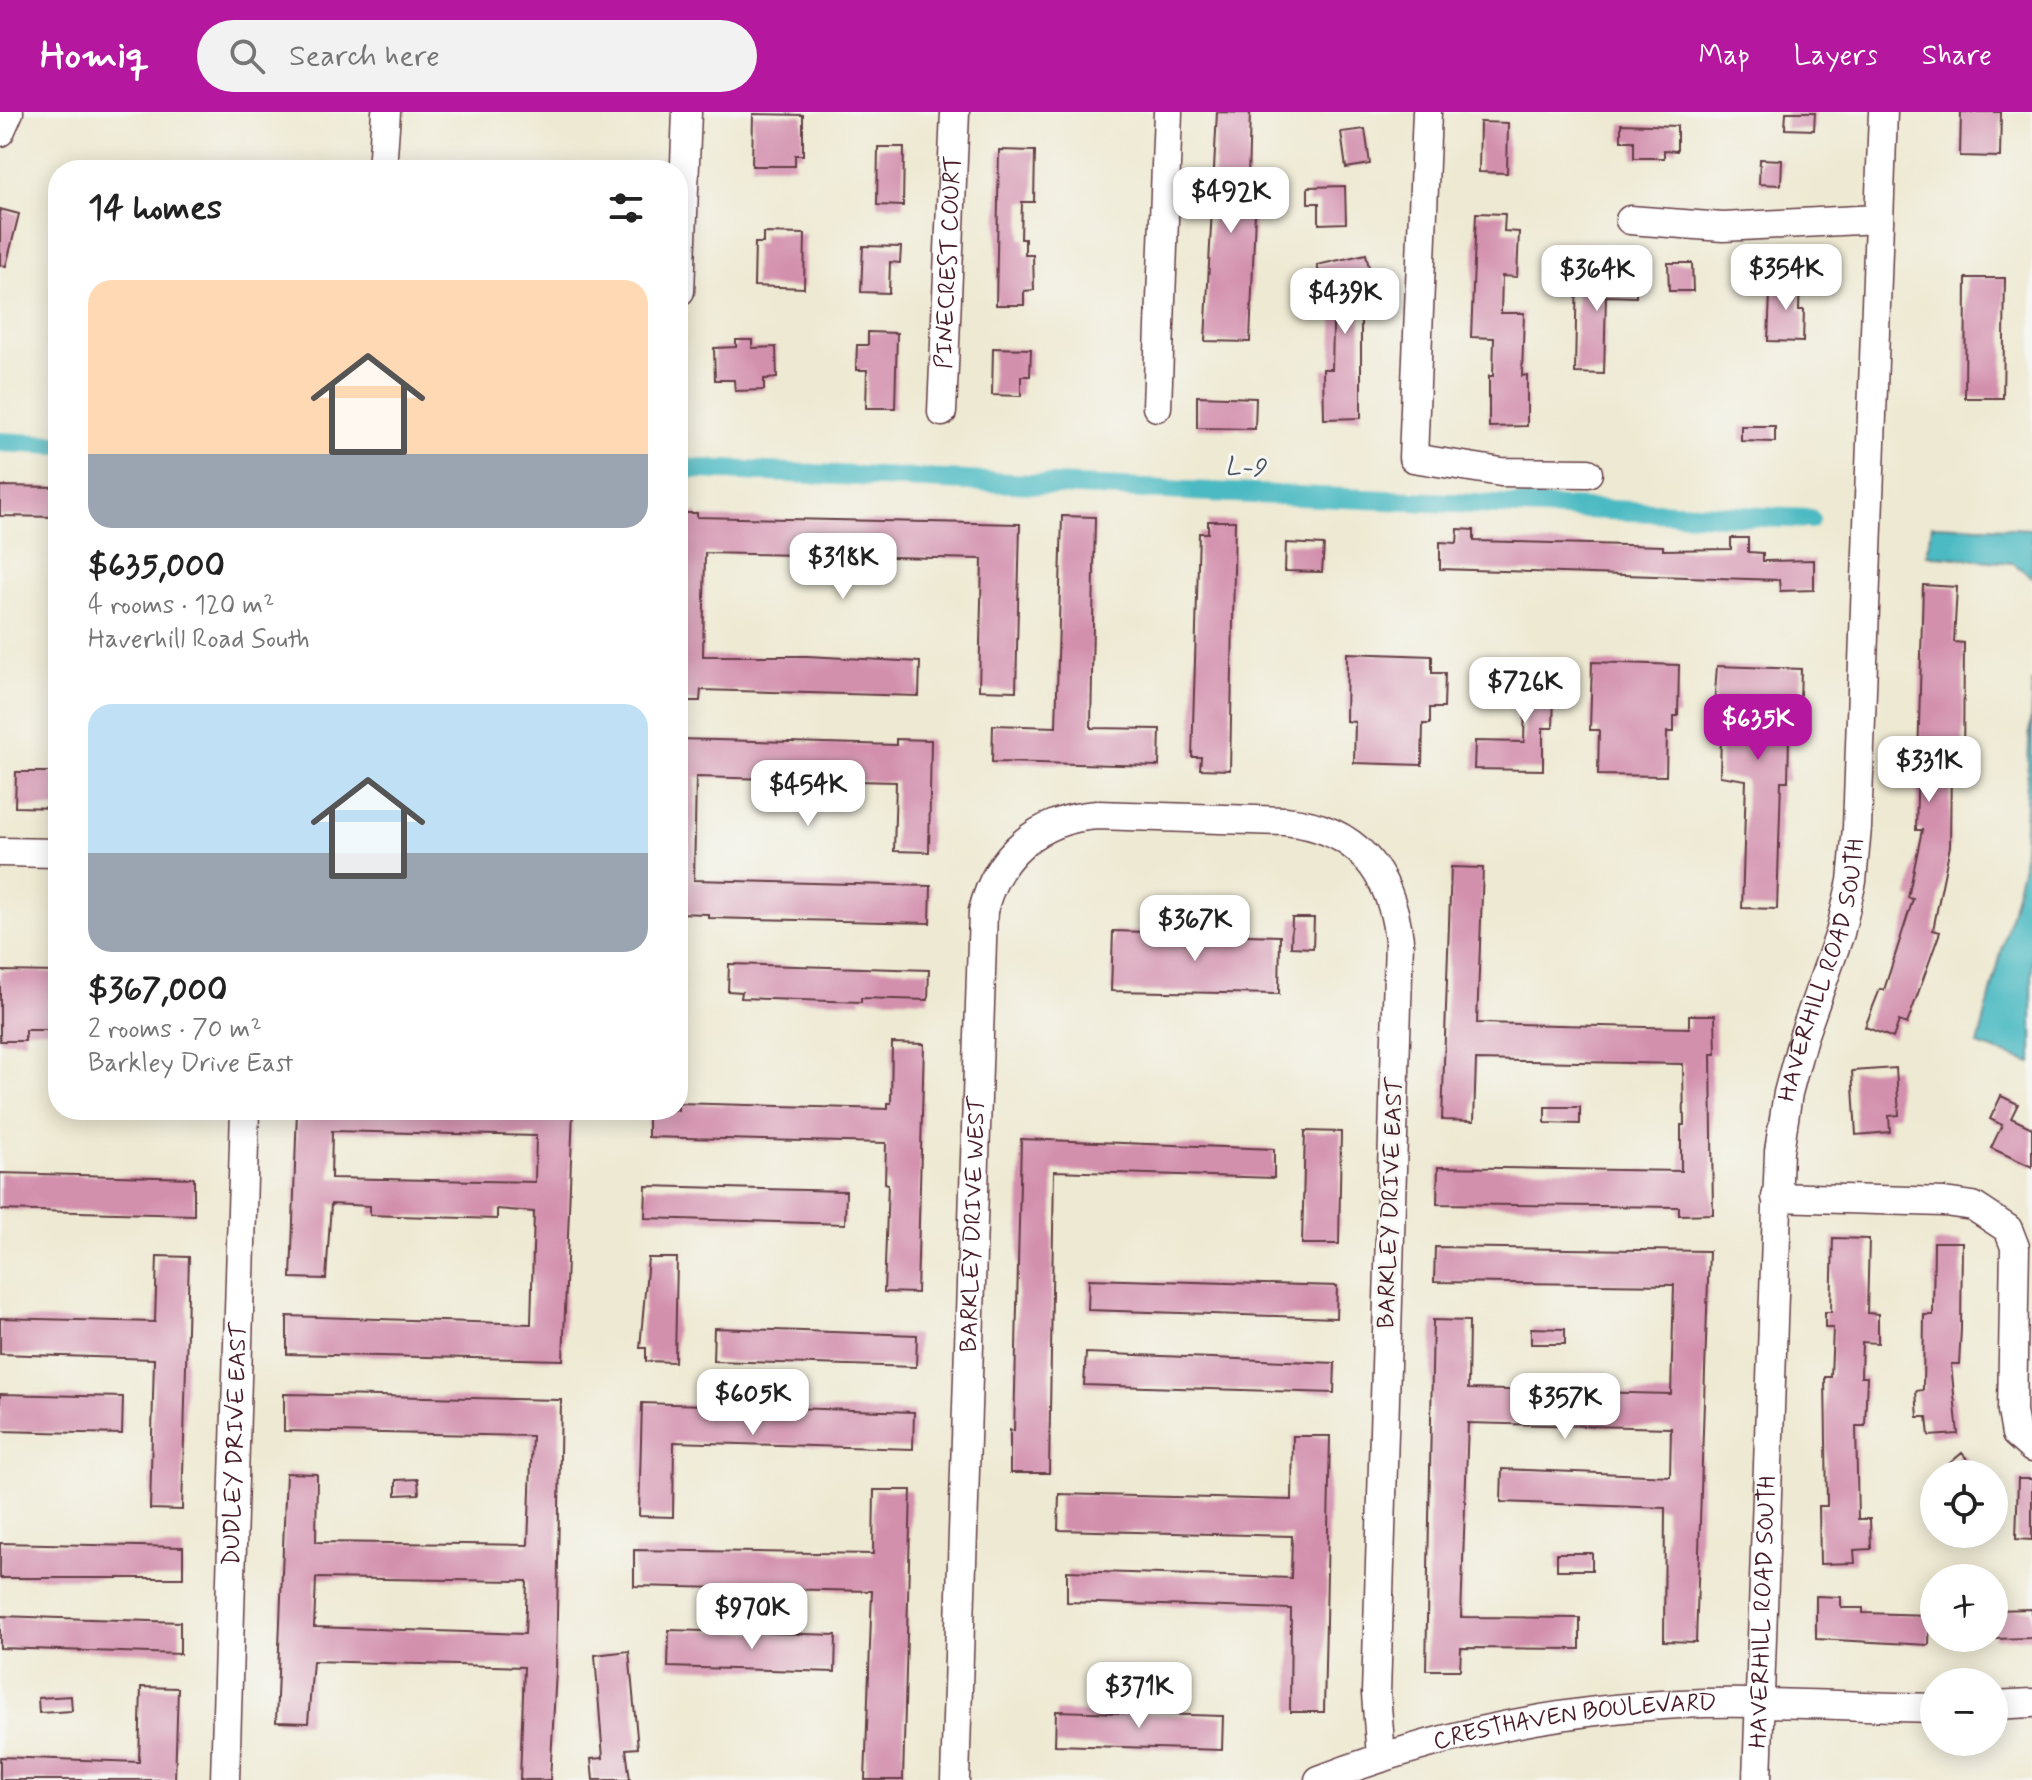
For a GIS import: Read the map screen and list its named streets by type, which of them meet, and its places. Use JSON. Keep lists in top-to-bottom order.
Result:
{
  "streets": {
    "street": [
      "PINECREST COURT",
      "HAVERHILL ROAD SOUTH",
      "BARKLEY DRIVE EAST",
      "BARKLEY DRIVE WEST",
      "DUDLEY DRIVE EAST",
      "CRESTHAVEN BOULEVARD"
    ]
  },
  "crossings": [
    ["HAVERHILL ROAD SOUTH", "CRESTHAVEN BOULEVARD"],
    ["BARKLEY DRIVE EAST", "BARKLEY DRIVE WEST"],
    ["BARKLEY DRIVE EAST", "CRESTHAVEN BOULEVARD"]
  ],
  "water": ["L-9"],
  "page": {
    "header": "Homiq",
    "search": "Search here",
    "nav": ["Map", "Layers", "Share"],
    "heading": "14 homes",
    "price": [
      "$492K",
      "$354K",
      "$364K",
      "$439K",
      "$318K",
      "$726K",
      "$635K",
      "$331K",
      "$454K",
      "$367K",
      "$605K",
      "$357K",
      "$970K",
      "$371K"
    ],
    "list": [
      {
        "name": "$635,000",
        "note": "4 rooms · 120 m² · Haverhill Road South"
      },
      {
        "name": "$367,000",
        "note": "2 rooms · 70 m² · Barkley Drive East"
      }
    ],
    "map_buttons": ["+", "−"]
  }
}
